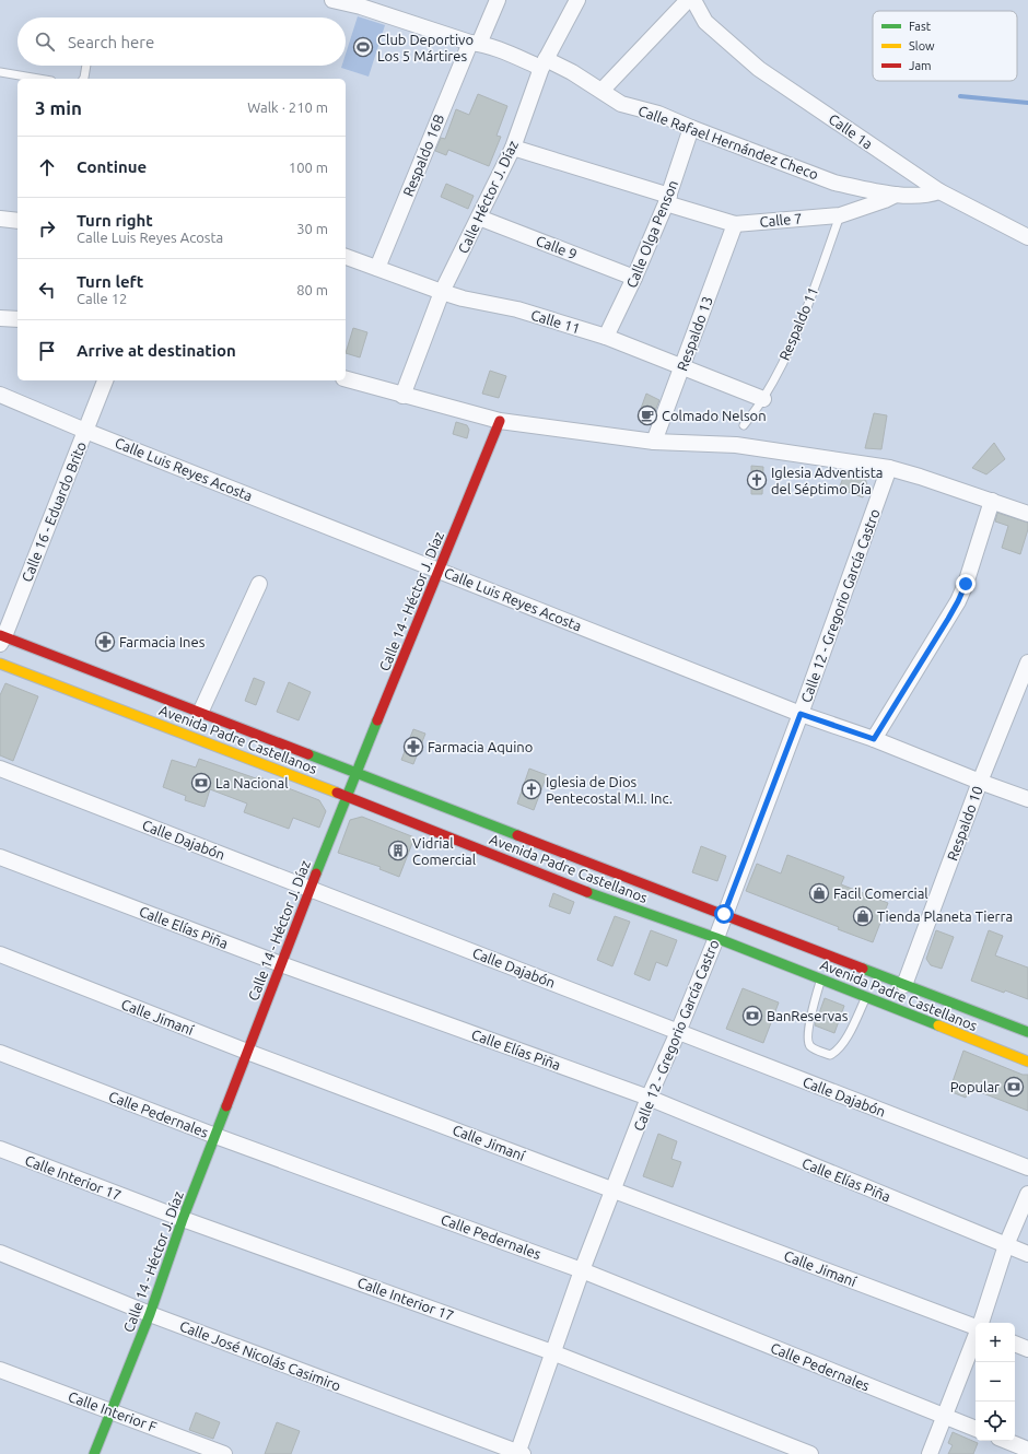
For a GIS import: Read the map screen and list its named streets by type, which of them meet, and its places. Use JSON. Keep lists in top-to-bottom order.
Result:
{
  "streets": {
    "main road": ["Calle 14 - Héctor J. Díaz", "Avenida Padre Castellanos"],
    "street": [
      "Calle 1a",
      "Calle Rafael Hernández Checo",
      "Respaldo 16B",
      "Calle Héctor J. Díaz",
      "Calle 7",
      "Calle Olga Penson",
      "Calle 9",
      "Calle 11",
      "Respaldo 13",
      "Calle Luis Reyes Acosta",
      "Calle 16 - Eduardo Brito",
      "Calle 12 - Gregorio García Castro",
      "Respaldo 10",
      "Calle Dajabón",
      "Calle Elías Piña",
      "Calle Jimaní",
      "Calle Pedernales",
      "Calle Interior 17",
      "Calle José Nicolás Casimiro",
      "Calle Interior F"
    ],
    "lane": ["Respaldo 11"]
  },
  "crossings": [
    ["Calle 1a", "Calle Rafael Hernández Checo"],
    ["Calle Rafael Hernández Checo", "Respaldo 16B"],
    ["Calle Rafael Hernández Checo", "Calle Héctor J. Díaz"],
    ["Calle Rafael Hernández Checo", "Calle 7"],
    ["Calle Rafael Hernández Checo", "Calle Olga Penson"],
    ["Respaldo 16B", "Calle 11"],
    ["Calle Héctor J. Díaz", "Calle 7"],
    ["Calle Héctor J. Díaz", "Calle 9"],
    ["Calle Héctor J. Díaz", "Calle 11"],
    ["Calle 7", "Calle Olga Penson"],
    ["Calle 7", "Respaldo 11"],
    ["Calle 7", "Respaldo 13"],
    ["Calle Olga Penson", "Calle 9"],
    ["Calle Olga Penson", "Calle 11"],
    ["Calle 11", "Respaldo 11"],
    ["Calle 11", "Respaldo 13"],
    ["Calle Luis Reyes Acosta", "Calle 16 - Eduardo Brito"],
    ["Calle Luis Reyes Acosta", "Calle 14 - Héctor J. Díaz"],
    ["Calle Luis Reyes Acosta", "Calle 12 - Gregorio García Castro"],
    ["Calle Luis Reyes Acosta", "Respaldo 10"],
    ["Calle 16 - Eduardo Brito", "Avenida Padre Castellanos"],
    ["Calle 14 - Héctor J. Díaz", "Avenida Padre Castellanos"],
    ["Calle 14 - Héctor J. Díaz", "Calle Dajabón"],
    ["Calle 14 - Héctor J. Díaz", "Calle Elías Piña"],
    ["Calle 14 - Héctor J. Díaz", "Calle Jimaní"],
    ["Calle 14 - Héctor J. Díaz", "Calle Pedernales"],
    ["Calle 14 - Héctor J. Díaz", "Calle Interior 17"],
    ["Calle 14 - Héctor J. Díaz", "Calle José Nicolás Casimiro"],
    ["Calle 14 - Héctor J. Díaz", "Calle Interior F"],
    ["Calle 12 - Gregorio García Castro", "Avenida Padre Castellanos"],
    ["Calle 12 - Gregorio García Castro", "Calle Dajabón"],
    ["Calle 12 - Gregorio García Castro", "Calle Elías Piña"],
    ["Calle 12 - Gregorio García Castro", "Calle Jimaní"],
    ["Calle 12 - Gregorio García Castro", "Calle Pedernales"],
    ["Calle 12 - Gregorio García Castro", "Calle Interior 17"],
    ["Calle 12 - Gregorio García Castro", "Calle José Nicolás Casimiro"],
    ["Avenida Padre Castellanos", "Respaldo 10"]
  ],
  "places": {
    "sports": ["Club Deportivo Los 5 Mártires"],
    "cafe": ["Colmado Nelson"],
    "church": ["Iglesia Adventista del Séptimo Día", "Iglesia de Dios Pentecostal M.I. Inc."],
    "pharmacy": ["Farmacia Ines", "Farmacia Aquino"],
    "bank": ["La Nacional", "BanReservas", "Popular"],
    "building": ["Vidrial Comercial"],
    "shop": ["Facil Comercial", "Tienda Planeta Tierra"]
  },
  "legend": ["Fast", "Slow", "Jam"],
  "page": {
    "search": "Search here",
    "heading": ["3 min", "Walk · 210 m"],
    "list": [
      ["Continue", "100 m"],
      ["Turn right", "Calle Luis Reyes Acosta", "30 m"],
      ["Turn left", "Calle 12", "80 m"],
      "Arrive at destination"
    ],
    "map_buttons": ["+", "−"]
  }
}
